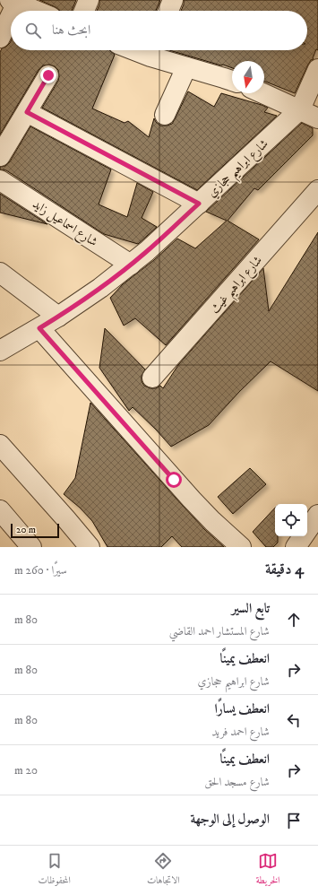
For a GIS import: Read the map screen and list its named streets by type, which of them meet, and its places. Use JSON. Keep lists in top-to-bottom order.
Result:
{
  "streets": {
    "street": ["شارع ابراهيم حجازي", "شارع اسماعيل زايد", "شارع ابراهيم غيث"]
  },
  "crossings": [
    ["شارع ابراهيم حجازي", "شارع اسماعيل زايد"]
  ],
  "scale_bar": "20 m",
  "north": "bottom",
  "page": {
    "search": "ابحث هنا",
    "scale": "20 m",
    "heading": ["4 دقيقة", "سيرًا · 260 m"],
    "list": [
      ["تابع السير", "شارع المستشار احمد القاضي", "80 m"],
      ["انعطف يمينًا", "شارع ابراهيم حجازي", "80 m"],
      ["انعطف يسارًا", "شارع احمد فريد", "80 m"],
      ["انعطف يمينًا", "شارع مسجد الحق", "20 m"],
      "الوصول إلى الوجهة"
    ],
    "nav": ["الخريطة", "الاتجاهات", "المحفوظات"]
  }
}
